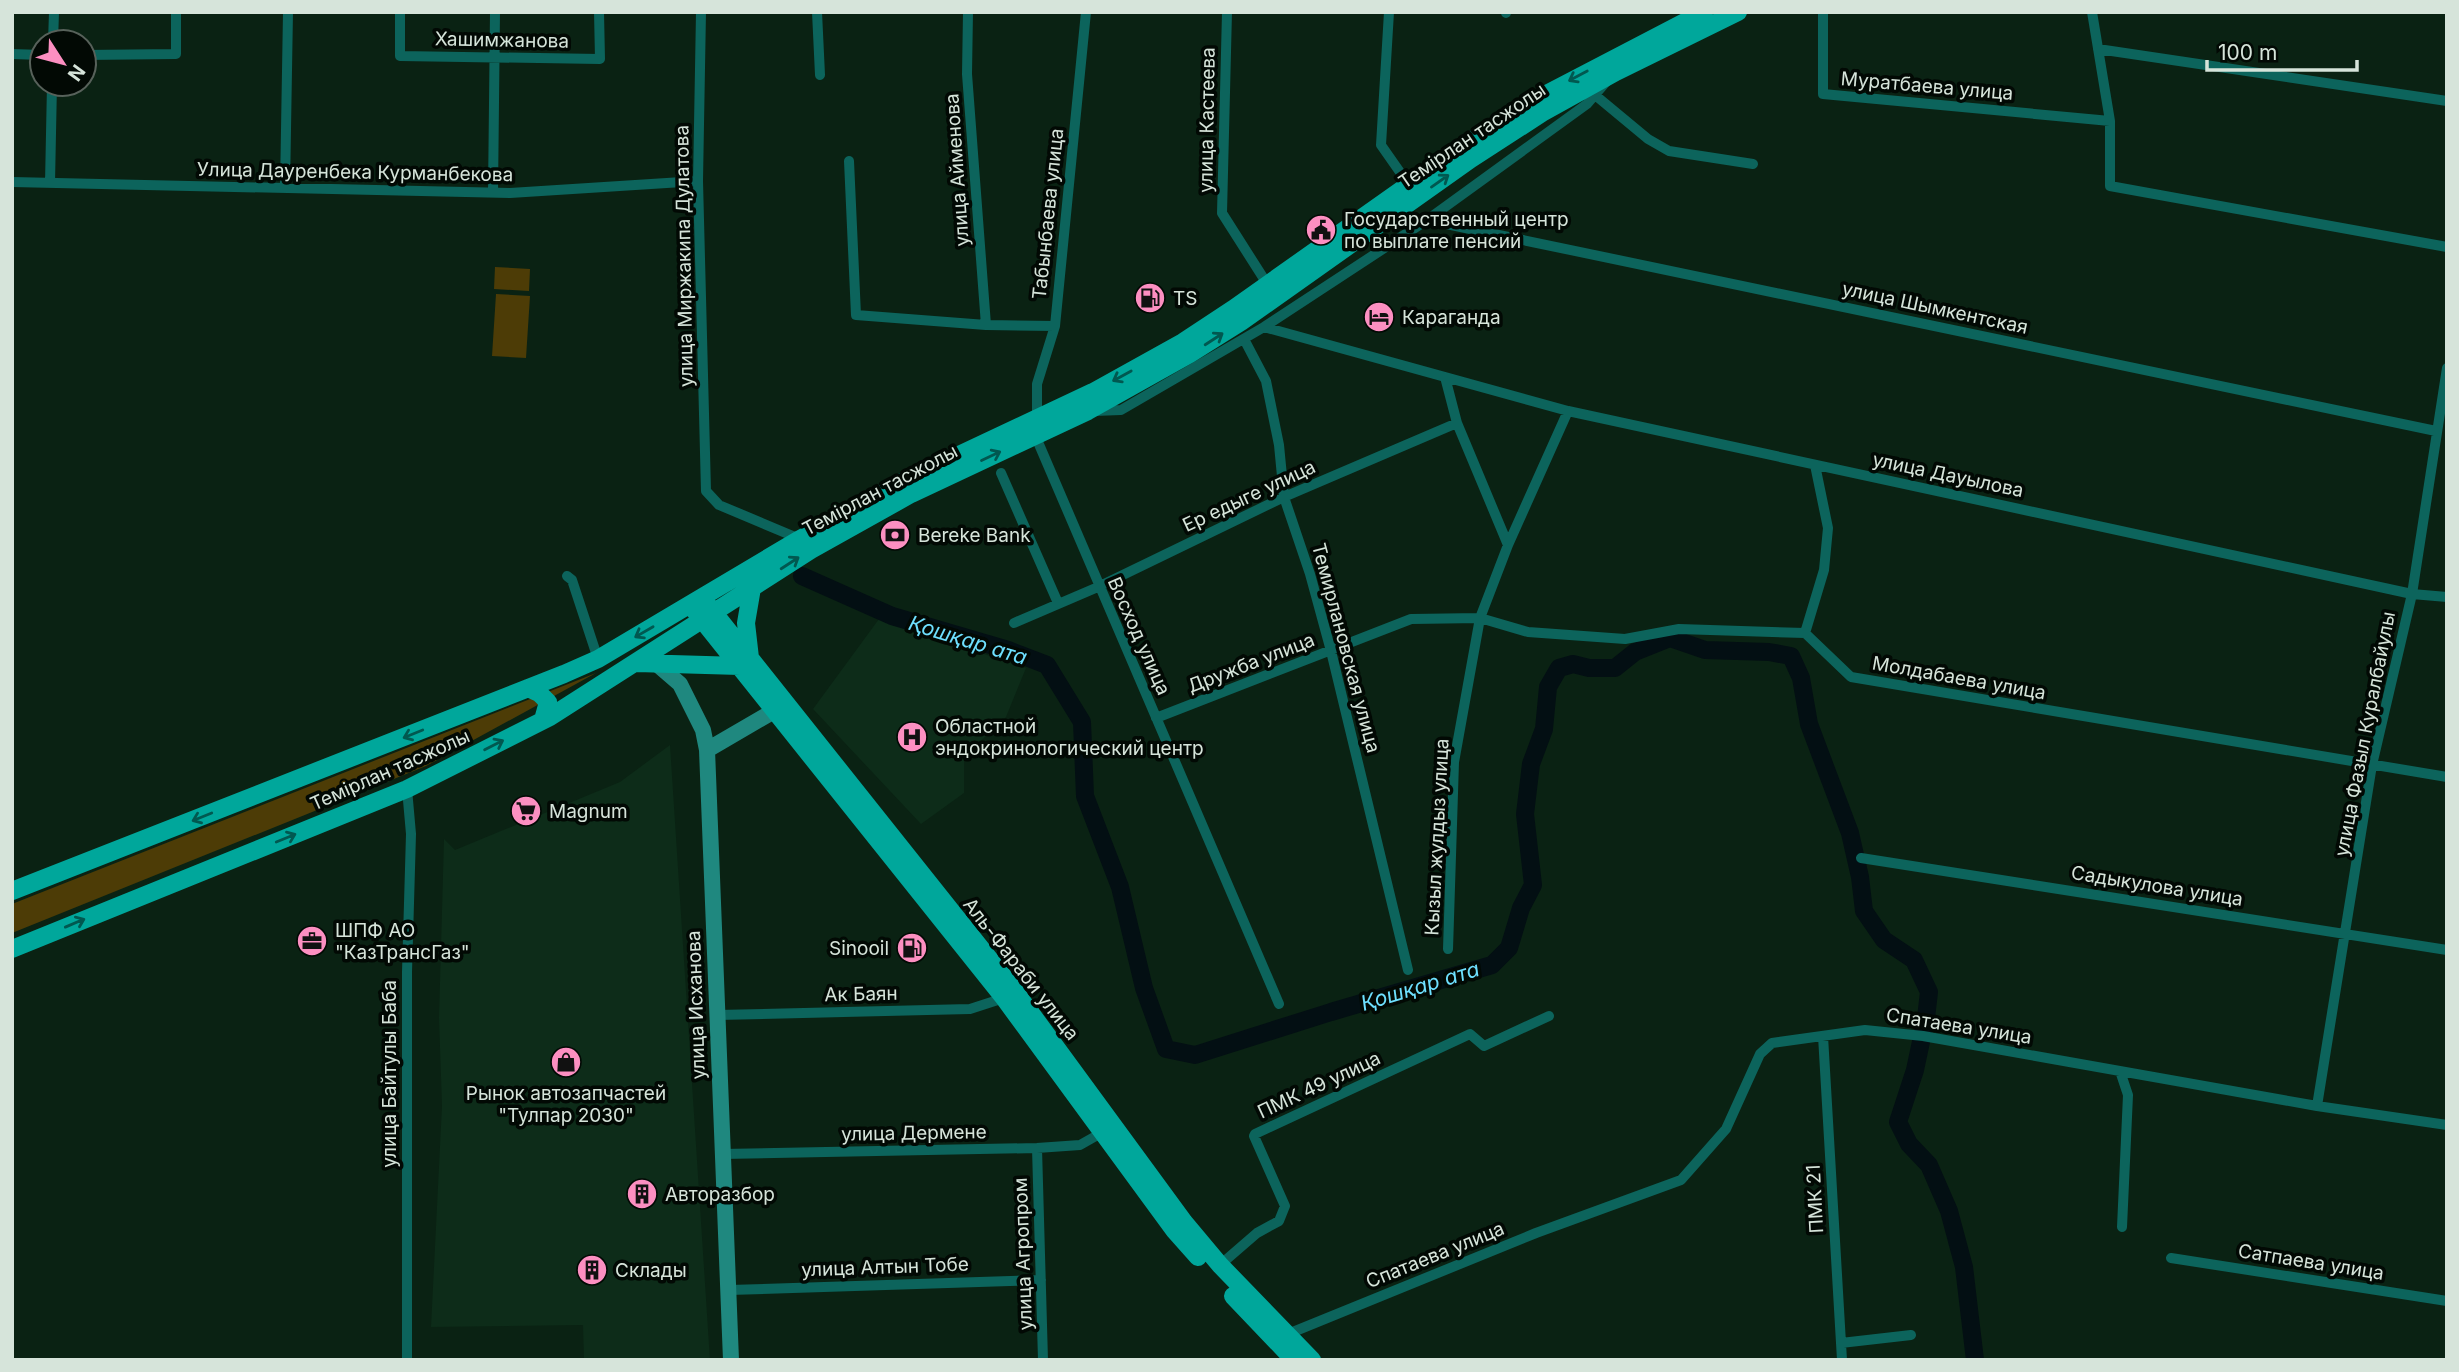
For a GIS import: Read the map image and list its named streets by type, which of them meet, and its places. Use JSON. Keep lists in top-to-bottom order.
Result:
{
  "streets": {
    "main road": ["Темірлан тасжолы", "Аль-Фараби улица", "улица Исханова"],
    "street": [
      "Хашимжанова",
      "Муратбаева улица",
      "улица Кастеева",
      "улица Айменова",
      "Улица Дауренбека Курманбекова",
      "Табынбаева улица",
      "улица Миржакипа Дулатова",
      "улица Шымкентская",
      "улица Дауылова",
      "Ер едыге улица",
      "Восход улица",
      "Темирлановская улица",
      "Дружба улица",
      "Молдабаева улица",
      "улица Фазыл Куралбайулы",
      "Кызыл жулдыз улица",
      "Садыкулова улица",
      "Ак Баян",
      "Спатаева улица",
      "улица Байтулы Баба",
      "ПМК 49 улица",
      "улица Дермене",
      "ПМК 21",
      "улица Агропром",
      "Сатпаева улица",
      "улица Алтын Тобе"
    ]
  },
  "crossings": [
    ["улица Кастеева", "Темірлан тасжолы"],
    ["Темірлан тасжолы", "Табынбаева улица"],
    ["Темірлан тасжолы", "улица Миржакипа Дулатова"],
    ["Темірлан тасжолы", "Восход улица"],
    ["Темірлан тасжолы", "Аль-Фараби улица"],
    ["Темірлан тасжолы", "улица Байтулы Баба"],
    ["Улица Дауренбека Курманбекова", "улица Миржакипа Дулатова"],
    ["Табынбаева улица", "Восход улица"],
    ["улица Шымкентская", "улица Фазыл Куралбайулы"],
    ["улица Дауылова", "улица Фазыл Куралбайулы"],
    ["улица Дауылова", "Кызыл жулдыз улица"],
    ["Ер едыге улица", "Восход улица"],
    ["Ер едыге улица", "Темирлановская улица"],
    ["Восход улица", "Дружба улица"],
    ["Темирлановская улица", "Дружба улица"],
    ["Дружба улица", "Кызыл жулдыз улица"],
    ["Молдабаева улица", "улица Фазыл Куралбайулы"],
    ["улица Фазыл Куралбайулы", "Садыкулова улица"],
    ["улица Фазыл Куралбайулы", "Спатаева улица"],
    ["Аль-Фараби улица", "Ак Баян"],
    ["Аль-Фараби улица", "Спатаева улица"],
    ["Аль-Фараби улица", "ПМК 49 улица"],
    ["Аль-Фараби улица", "улица Дермене"],
    ["Ак Баян", "улица Исханова"],
    ["улица Исханова", "улица Дермене"],
    ["улица Исханова", "улица Алтын Тобе"],
    ["Спатаева улица", "ПМК 21"],
    ["улица Дермене", "улица Агропром"],
    ["улица Агропром", "улица Алтын Тобе"]
  ],
  "water": ["Қошқар ата"],
  "places": {
    "public building": ["Государственный центр по выплате пенсий"],
    "fuel station": ["TS", "Sinooil"],
    "hotel": ["Караганда"],
    "bank": ["Bereke Bank"],
    "hospital": ["Областной эндокринологический центр"],
    "supermarket": ["Magnum"],
    "office": ["ШПФ АО \"КазТрансГаз\""],
    "shop": ["Рынок автозапчастей \"Тулпар 2030\""],
    "building": ["Авторазбор", "Склады"]
  },
  "scale_bar": "100 m",
  "north": "bottom right"
}
